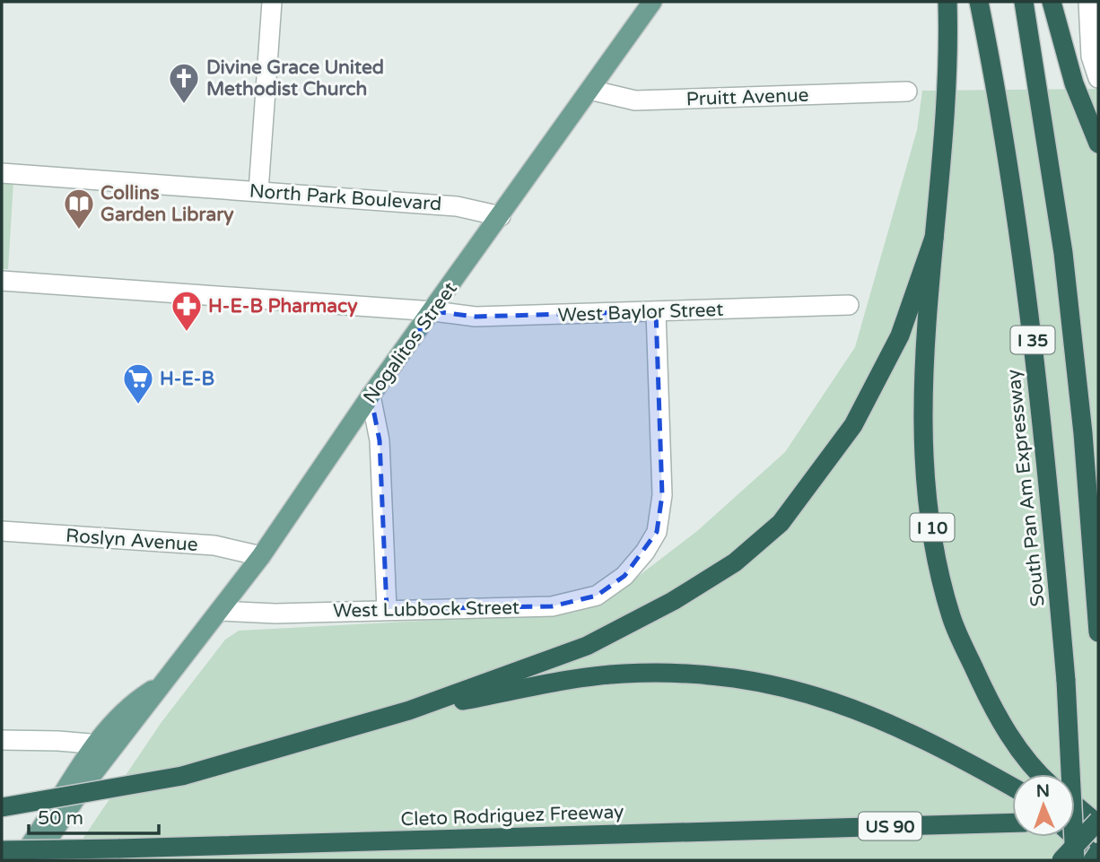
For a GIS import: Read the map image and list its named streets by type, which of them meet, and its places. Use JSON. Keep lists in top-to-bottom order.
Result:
{
  "streets": {
    "highway": [
      "I 35",
      "South Pan Am Expressway",
      "I 10",
      "Cleto Rodriguez Freeway",
      "US 90"
    ],
    "main road": ["Nogalitos Street"],
    "street": [
      "Pruitt Avenue",
      "North Park Boulevard",
      "West Baylor Street",
      "Roslyn Avenue",
      "West Lubbock Street"
    ]
  },
  "crossings": [
    ["Pruitt Avenue", "Nogalitos Street"],
    ["North Park Boulevard", "Nogalitos Street"],
    ["West Baylor Street", "Nogalitos Street"],
    ["West Baylor Street", "West Lubbock Street"],
    ["Nogalitos Street", "Roslyn Avenue"],
    ["Nogalitos Street", "West Lubbock Street"]
  ],
  "places": {
    "church": ["Divine Grace United Methodist Church"],
    "library": ["Collins Garden Library"],
    "pharmacy": ["H-E-B Pharmacy"],
    "supermarket": ["H-E-B"]
  },
  "scale_bar": "50 m",
  "north": "top"
}
